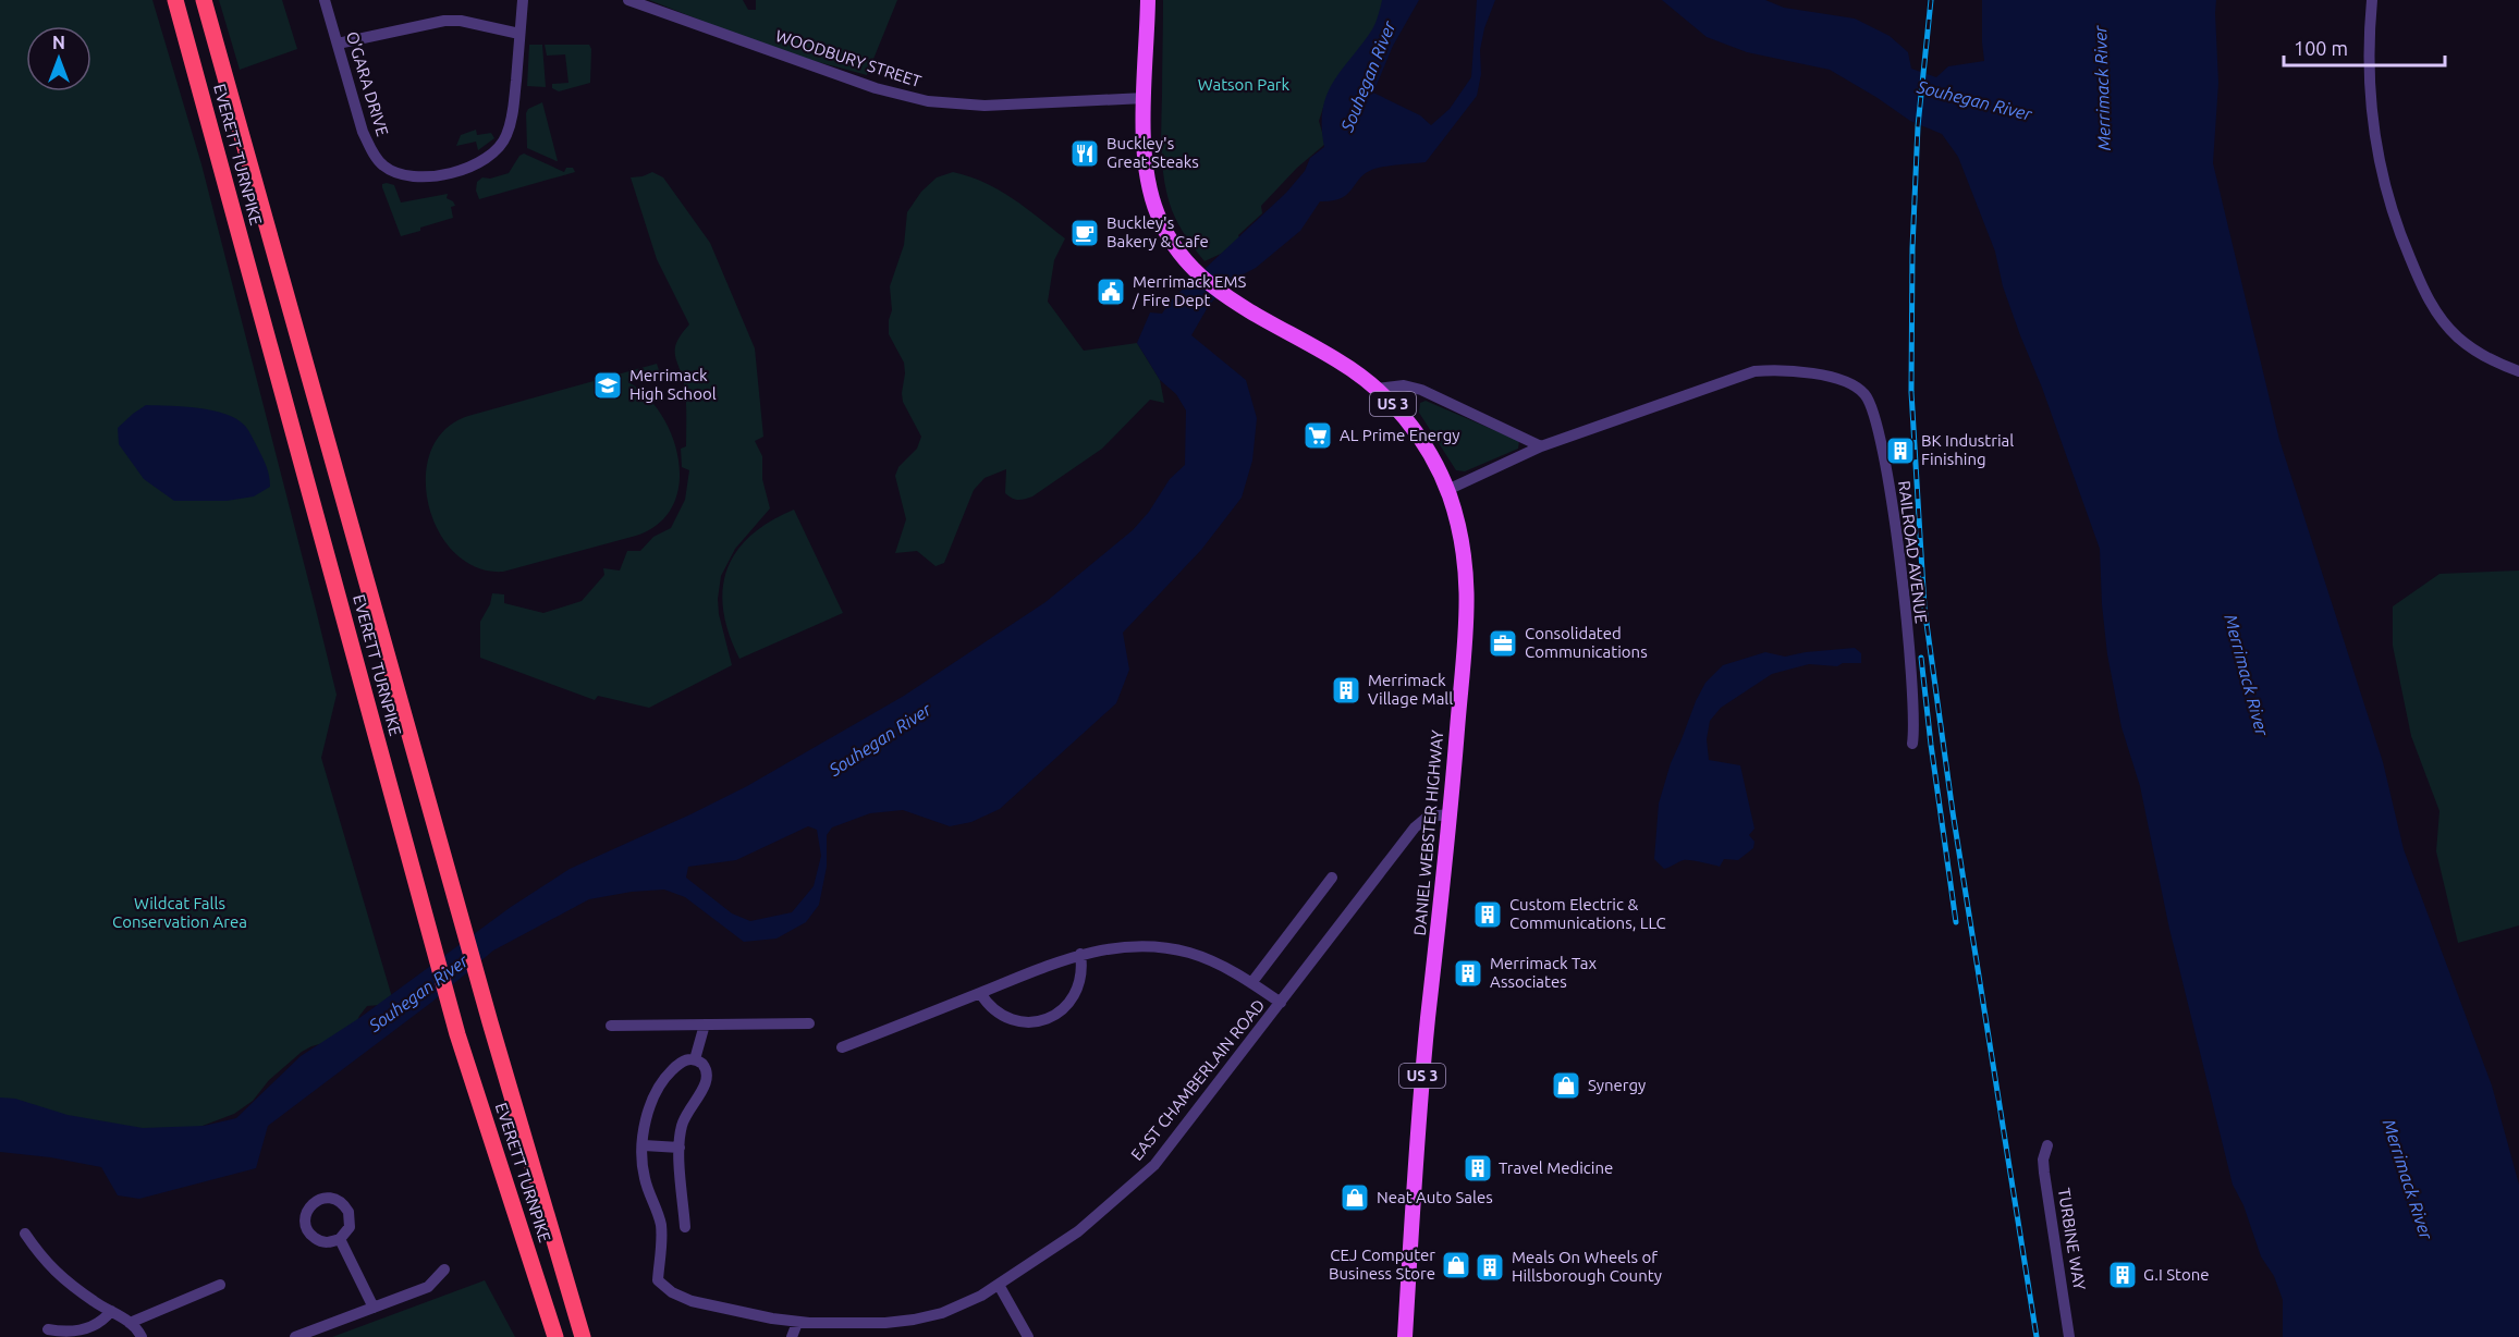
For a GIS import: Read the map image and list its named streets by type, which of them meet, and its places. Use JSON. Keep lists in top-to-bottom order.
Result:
{
  "streets": {
    "highway": ["EVERETT TURNPIKE"],
    "main road": ["US 3", "DANIEL WEBSTER HIGHWAY"],
    "street": [
      "WOODBURY STREET",
      "O'GARA DRIVE",
      "RAILROAD AVENUE",
      "EAST CHAMBERLAIN ROAD",
      "TURBINE WAY"
    ]
  },
  "crossings": [
    ["WOODBURY STREET", "DANIEL WEBSTER HIGHWAY"],
    ["RAILROAD AVENUE", "DANIEL WEBSTER HIGHWAY"],
    ["DANIEL WEBSTER HIGHWAY", "EAST CHAMBERLAIN ROAD"]
  ],
  "water": ["Souhegan River", "Merrimack River"],
  "parks": ["Watson Park", "Wildcat Falls Conservation Area"],
  "places": {
    "restaurant": ["Buckley's Great Steaks"],
    "cafe": ["Buckley's Bakery & Cafe"],
    "public building": ["Merrimack EMS / Fire Dept"],
    "school or university": ["Merrimack High School"],
    "supermarket": ["AL Prime Energy"],
    "building": [
      "BK Industrial Finishing",
      "Merrimack Village Mall",
      "Custom Electric & Communications, LLC",
      "Merrimack Tax Associates",
      "Travel Medicine",
      "Meals On Wheels of Hillsborough County",
      "G.I Stone"
    ],
    "office": ["Consolidated Communications"],
    "shop": ["Synergy", "Neat Auto Sales", "CEJ Computer Business Store"]
  },
  "scale_bar": "100 m",
  "north": "top"
}
